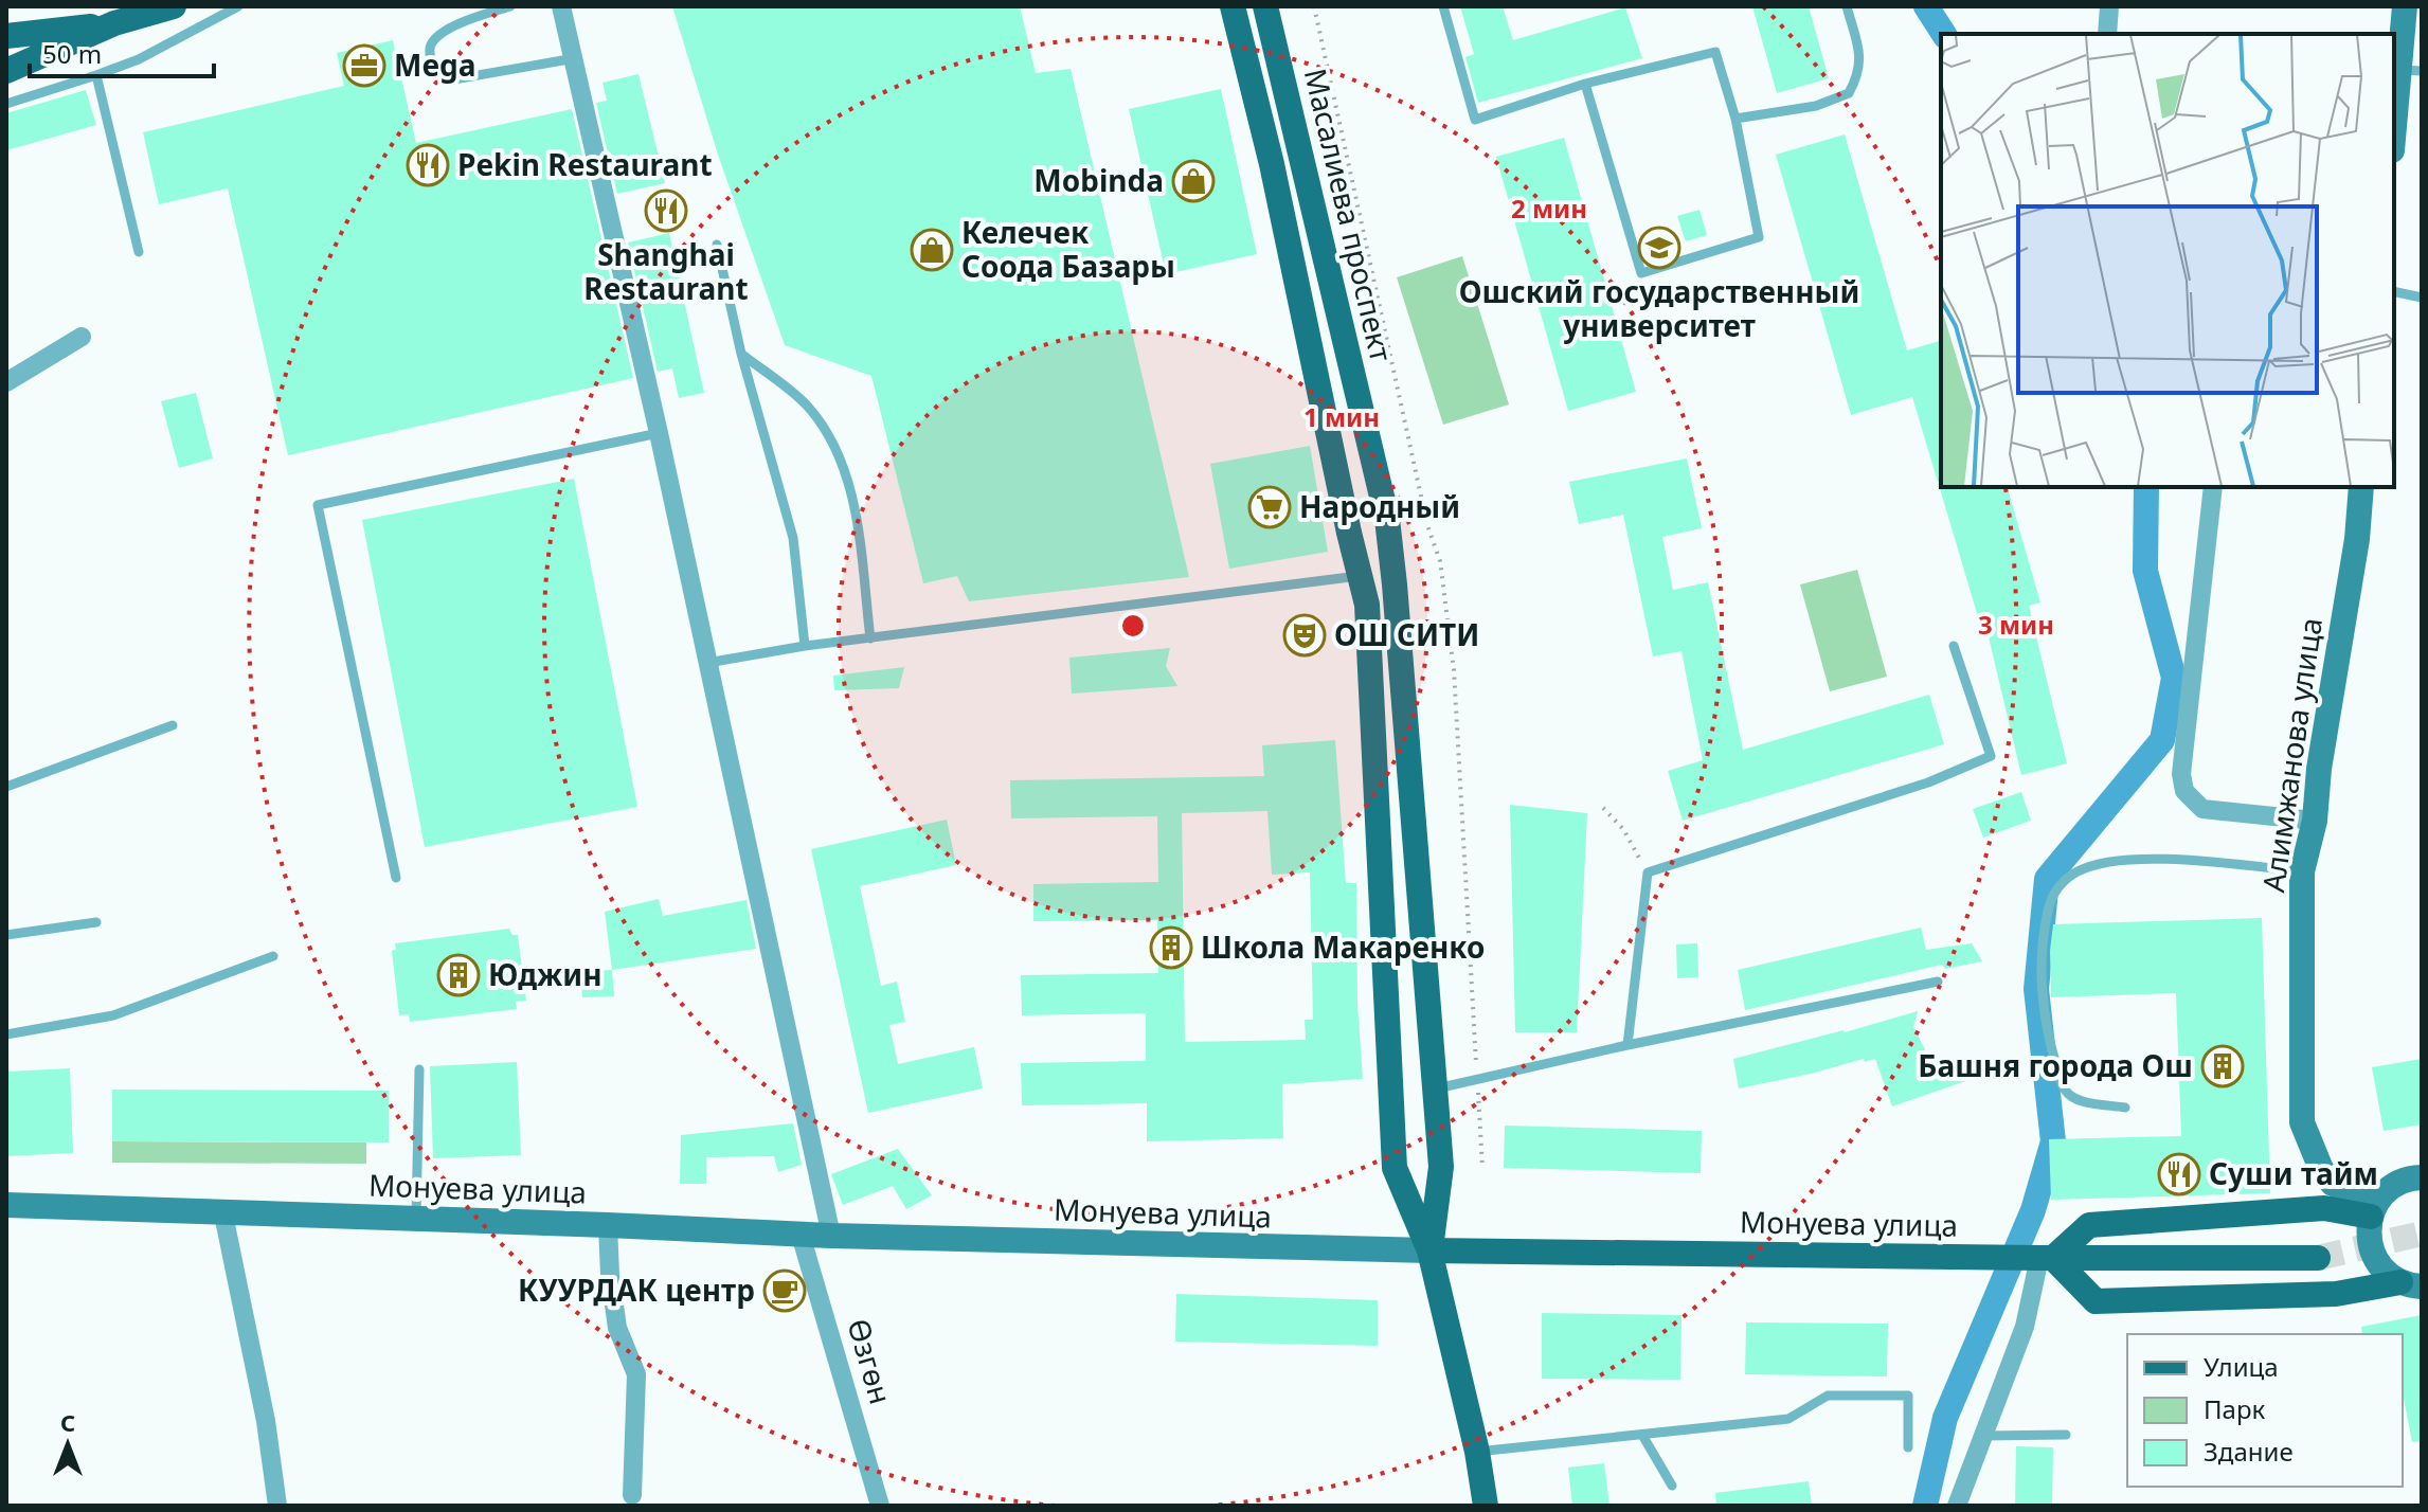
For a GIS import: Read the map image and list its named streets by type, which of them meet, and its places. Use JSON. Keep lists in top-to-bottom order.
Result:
{
  "streets": {
    "main road": ["Масалиева проспект", "Алимжанова улица", "Монуева улица"],
    "street": ["Өзгөн"]
  },
  "crossings": [
    ["Масалиева проспект", "Монуева улица"],
    ["Монуева улица", "Өзгөн"]
  ],
  "places": {
    "office": ["Mega"],
    "restaurant": ["Pekin Restaurant", "Shanghai Restaurant", "Суши тайм"],
    "shop": ["Mobinda", "Келечек Соода Базары"],
    "school or university": ["Ошский государственный университет"],
    "supermarket": ["Народный"],
    "theatre": ["ОШ СИТИ"],
    "building": ["Школа Макаренко", "Юджин", "Башня города Ош"],
    "cafe": ["КУУРДАК центр"]
  },
  "legend": ["Улица", "Парк", "Здание"],
  "scale_bar": "50 m",
  "north": "top",
  "rings": ["2 мин", "1 мин", "3 мин"]
}
